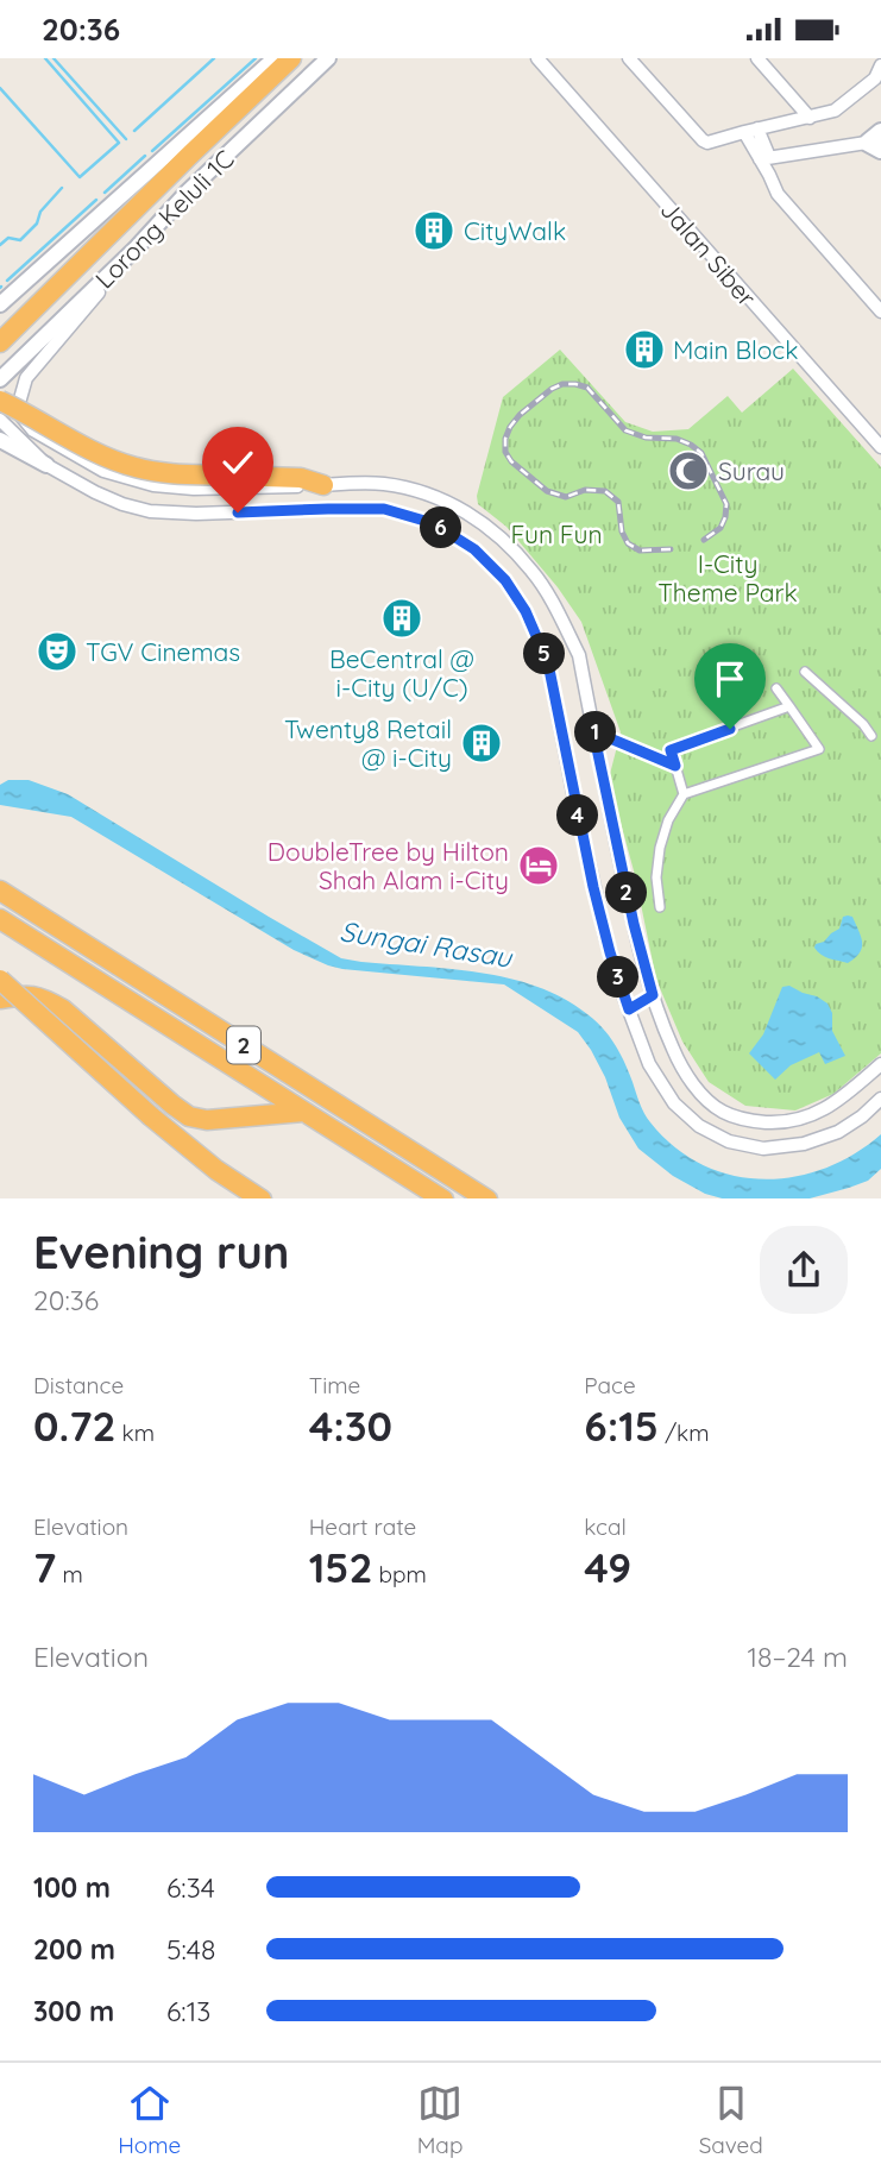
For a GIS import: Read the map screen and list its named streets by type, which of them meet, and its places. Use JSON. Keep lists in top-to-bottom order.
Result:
{
  "streets": {
    "highway": ["2"],
    "street": ["Lorong Keluli 1C", "Jalan Siber"]
  },
  "water": ["Sungai Rasau"],
  "parks": ["Fun Fun", "I-City Theme Park"],
  "places": {
    "building": [
      "CityWalk",
      "Main Block",
      "BeCentral @ i-City (U/C)",
      "Twenty8 Retail @ i-City"
    ],
    "mosque": ["Surau"],
    "theatre": ["TGV Cinemas"],
    "hotel": ["DoubleTree by Hilton Shah Alam i-City"]
  },
  "page": {
    "status": "20:36",
    "pins": [
      "6",
      "5",
      "1",
      "4",
      "2",
      "3"
    ],
    "heading": ["Evening run", "20:36"],
    "stats": [
      ["Distance", "0.72 km"],
      ["Time", "4:30"],
      ["Pace", "6:15 /km"],
      ["Elevation", "7 m"],
      ["Heart rate", "152 bpm"],
      ["kcal", "49"]
    ],
    "chart": ["Elevation", "18–24 m"],
    "list": [
      {
        "name": "100 m",
        "note": "6:34"
      },
      {
        "name": "200 m",
        "note": "5:48"
      },
      {
        "name": "300 m",
        "note": "6:13"
      }
    ],
    "tabs": ["Home", "Map", "Saved"]
  }
}
